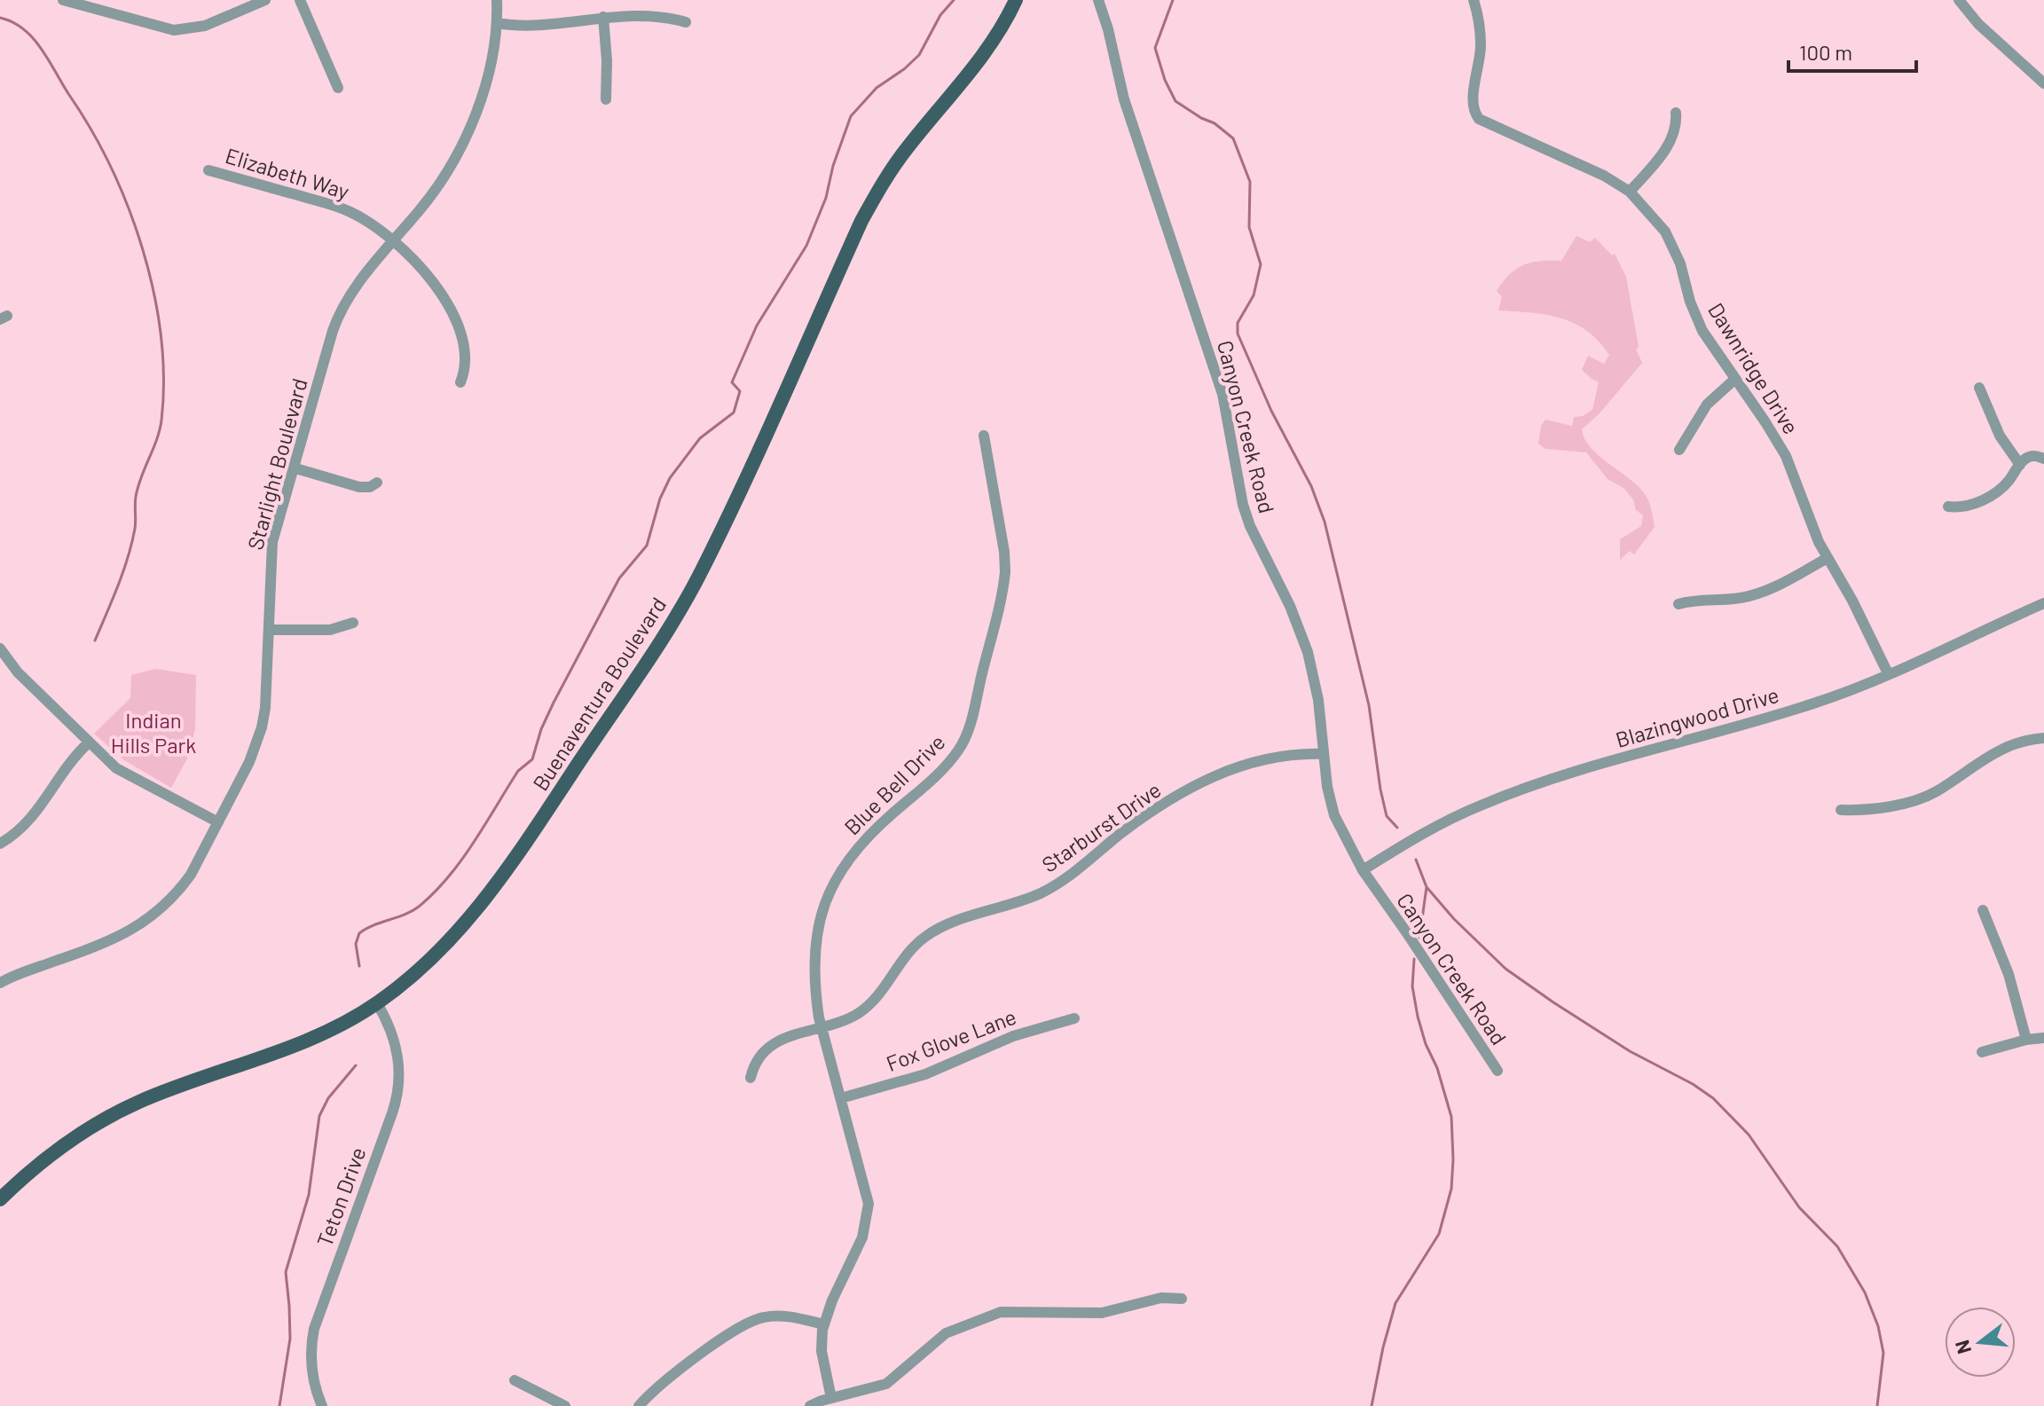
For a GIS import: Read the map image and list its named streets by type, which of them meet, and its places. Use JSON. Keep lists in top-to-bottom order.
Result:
{
  "streets": {
    "main road": ["Buenaventura Boulevard"],
    "street": [
      "Elizabeth Way",
      "Dawnridge Drive",
      "Canyon Creek Road",
      "Starlight Boulevard",
      "Blazingwood Drive",
      "Blue Bell Drive",
      "Starburst Drive",
      "Fox Glove Lane",
      "Teton Drive"
    ]
  },
  "crossings": [
    ["Elizabeth Way", "Starlight Boulevard"],
    ["Dawnridge Drive", "Blazingwood Drive"],
    ["Canyon Creek Road", "Blazingwood Drive"],
    ["Canyon Creek Road", "Starburst Drive"],
    ["Buenaventura Boulevard", "Teton Drive"],
    ["Blue Bell Drive", "Starburst Drive"],
    ["Blue Bell Drive", "Fox Glove Lane"]
  ],
  "parks": ["Indian Hills Park"],
  "scale_bar": "100 m",
  "north": "left"
}
